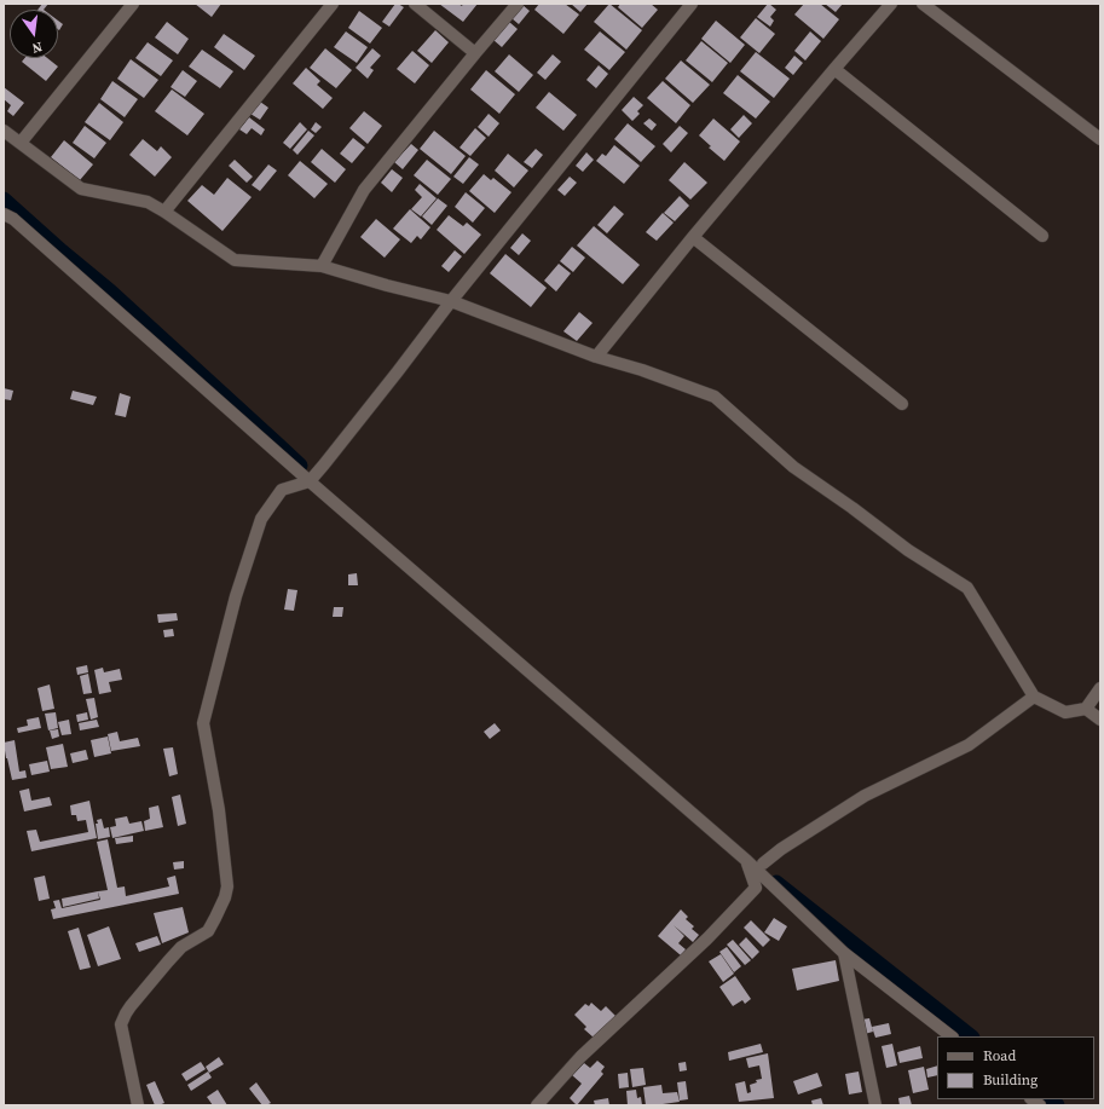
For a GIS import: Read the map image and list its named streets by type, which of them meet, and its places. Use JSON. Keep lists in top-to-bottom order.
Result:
{
  "legend": ["Road", "Building"],
  "north": "bottom"
}
